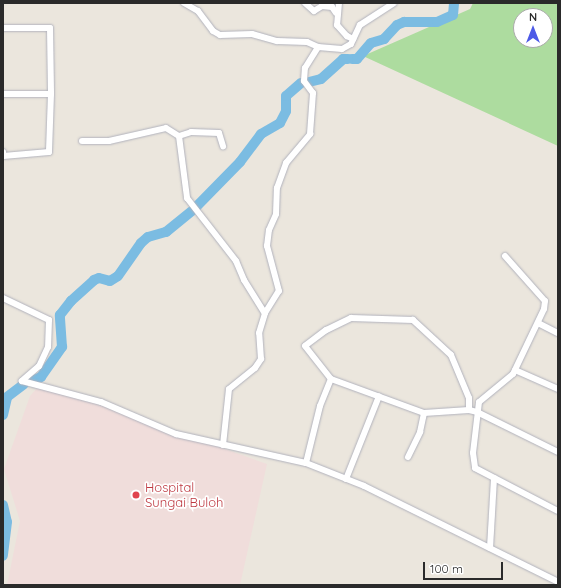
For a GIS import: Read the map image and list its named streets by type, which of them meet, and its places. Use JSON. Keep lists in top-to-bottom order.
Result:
{
  "places": ["Hospital Sungai Buloh"],
  "scale_bar": "100 m",
  "north": "top"
}
